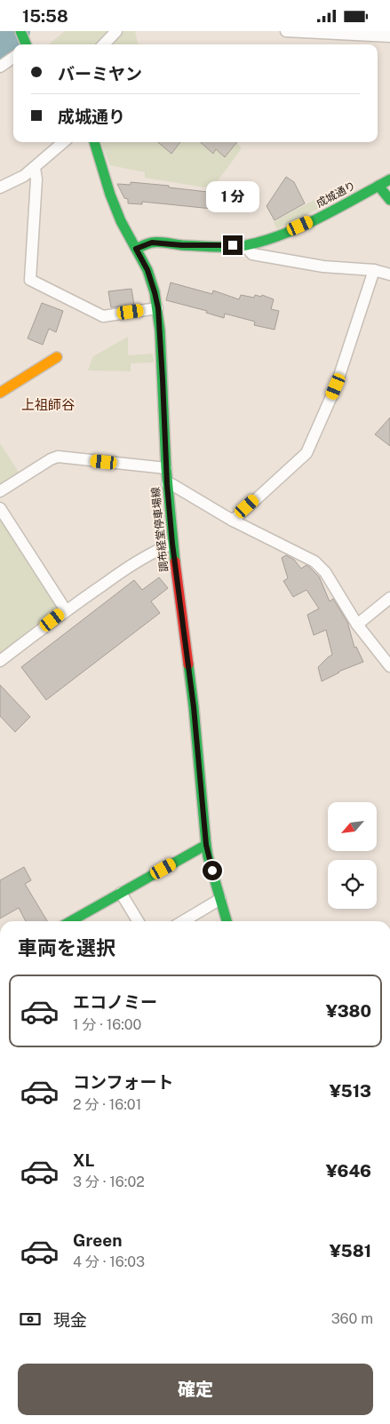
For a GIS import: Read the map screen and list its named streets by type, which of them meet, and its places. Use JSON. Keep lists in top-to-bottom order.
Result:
{
  "streets": {
    "main road": ["成城通り", "調布経堂停車場線"]
  },
  "crossings": [
    ["成城通り", "調布経堂停車場線"]
  ],
  "districts": ["上祖師谷"],
  "north": "bottom left",
  "page": {
    "status": "15:58",
    "banner": ["バーミヤン", "成城通り"],
    "bubble": "1 分",
    "heading": "車両を選択",
    "list": [
      {
        "name": "エコノミー",
        "note": "1 分 · 16:00",
        "value": "¥380"
      },
      {
        "name": "コンフォート",
        "note": "2 分 · 16:01",
        "value": "¥513"
      },
      {
        "name": "XL",
        "note": "3 分 · 16:02",
        "value": "¥646"
      },
      {
        "name": "Green",
        "note": "4 分 · 16:03",
        "value": "¥581"
      }
    ],
    "pay": ["現金", "360 m"],
    "buttons": "確定"
  }
}
